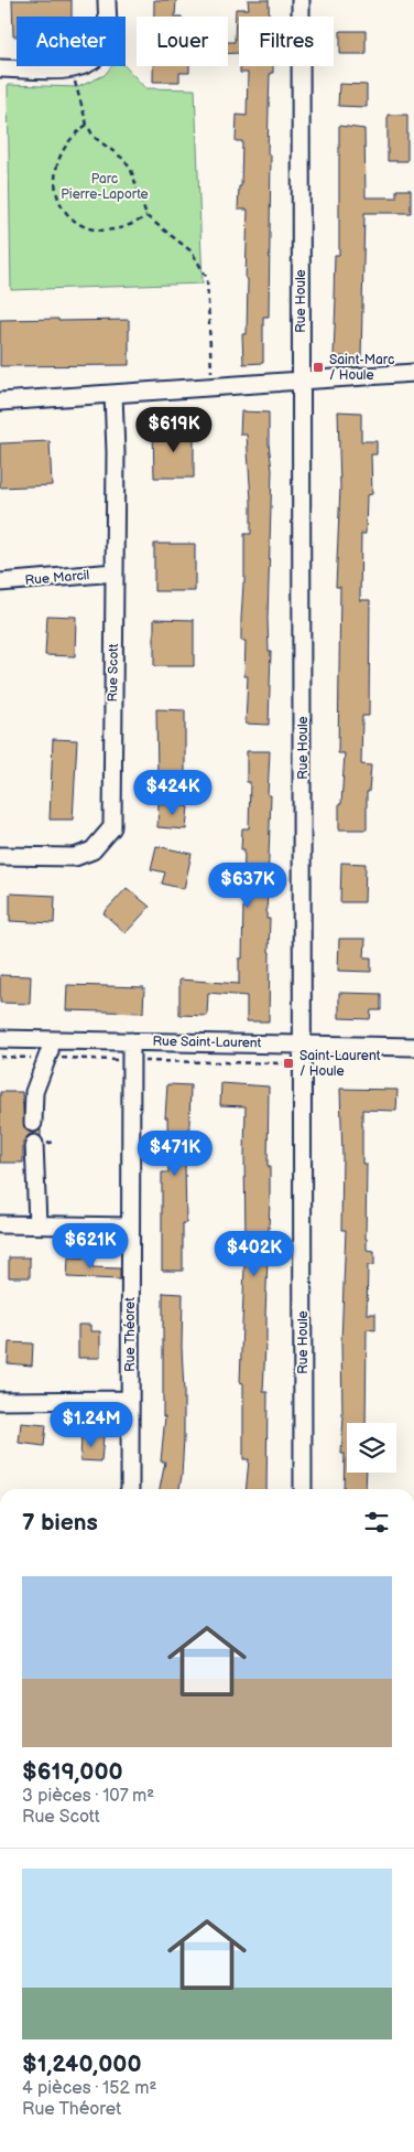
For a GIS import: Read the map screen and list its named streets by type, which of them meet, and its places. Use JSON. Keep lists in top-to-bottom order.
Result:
{
  "streets": {
    "street": [
      "Rue Houle",
      "Rue Marcil",
      "Rue Scott",
      "Rue Saint-Laurent",
      "Rue Théoret"
    ]
  },
  "crossings": [
    ["Rue Houle", "Rue Saint-Laurent"],
    ["Rue Marcil", "Rue Scott"],
    ["Rue Saint-Laurent", "Rue Théoret"]
  ],
  "parks": ["Parc Pierre-Laporte"],
  "places": {
    "transit": ["Saint-Marc / Houle", "Saint-Laurent / Houle"]
  },
  "page": {
    "chip": ["Acheter", "Louer", "Filtres"],
    "price": [
      "$619K",
      "$424K",
      "$637K",
      "$471K",
      "$621K",
      "$402K",
      "$1.24M"
    ],
    "heading": "7 biens",
    "list": [
      {
        "name": "$619,000",
        "note": "3 pièces · 107 m² · Rue Scott"
      },
      {
        "name": "$1,240,000",
        "note": "4 pièces · 152 m² · Rue Théoret"
      }
    ]
  }
}
